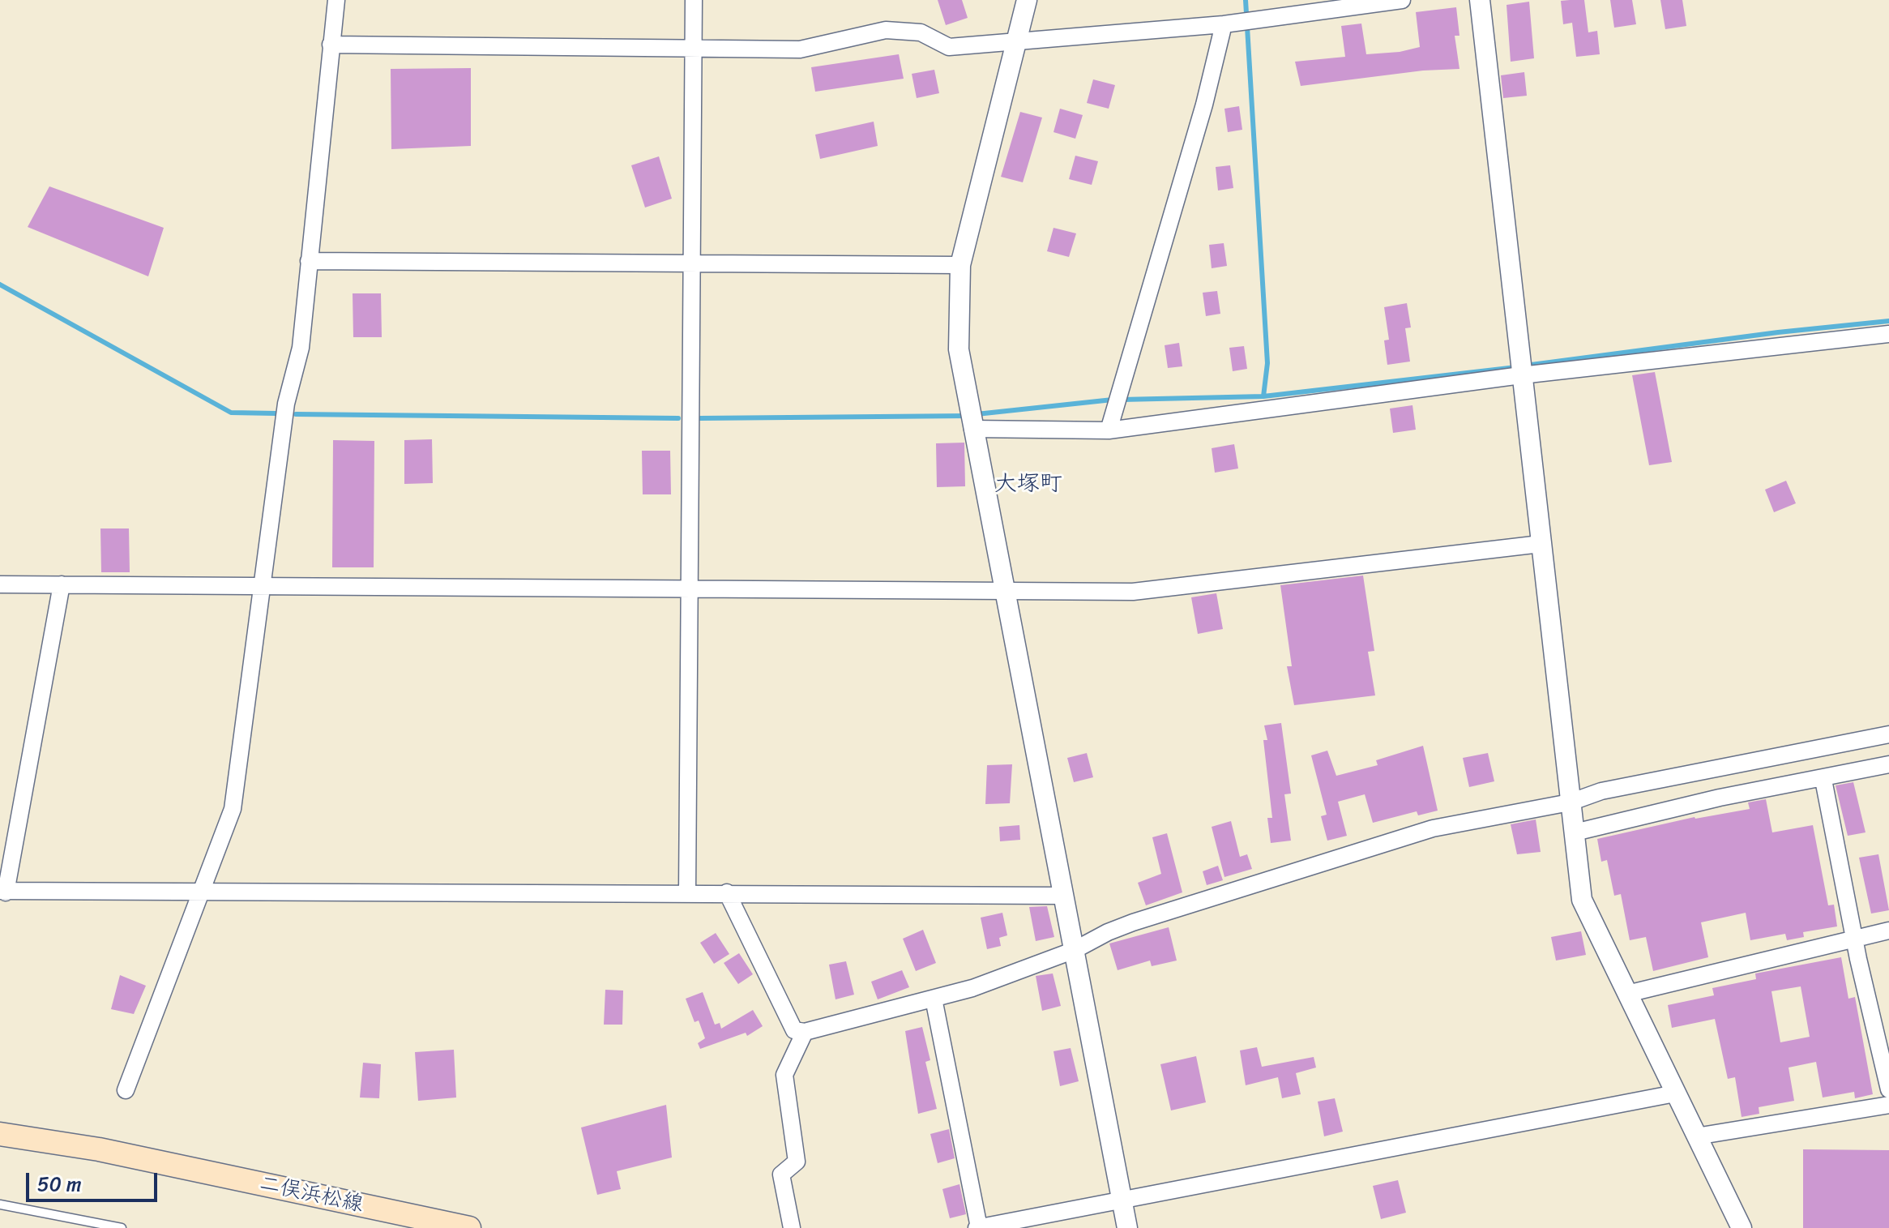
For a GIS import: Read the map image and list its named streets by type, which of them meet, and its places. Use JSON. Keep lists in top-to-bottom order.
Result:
{
  "streets": {
    "main road": ["二俣浜松線"]
  },
  "districts": ["大塚町"],
  "scale_bar": "50 m"
}
